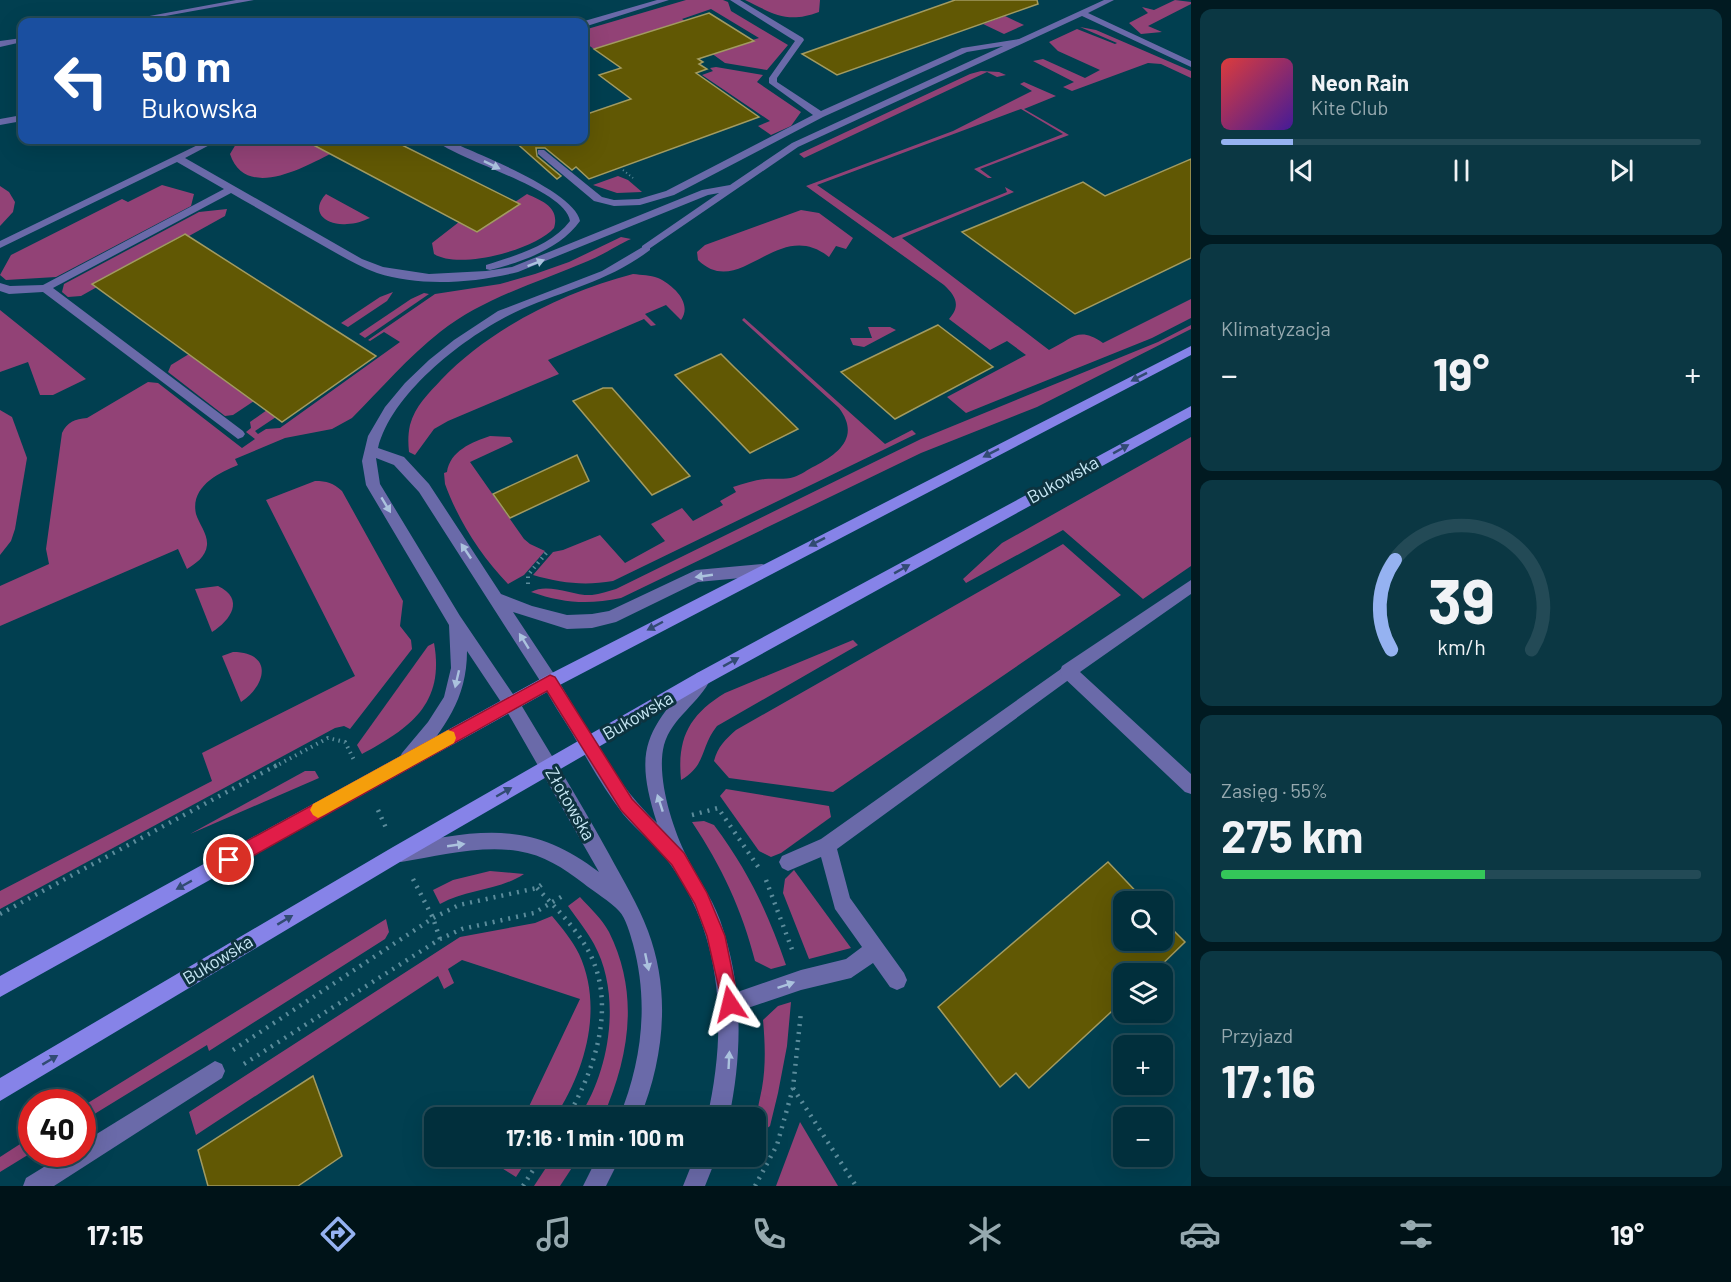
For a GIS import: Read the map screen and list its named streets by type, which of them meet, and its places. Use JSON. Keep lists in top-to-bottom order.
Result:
{
  "streets": {
    "main road": ["Bukowska"],
    "street": ["Złotowska"]
  },
  "crossings": [
    ["Bukowska", "Złotowska"]
  ],
  "page": {
    "turn": ["50 m", "Bukowska"],
    "song": ["Neon Rain", "Kite Club"],
    "tile": [
      "Klimatyzacja",
      ["Zasięg · 55%", "275 km"],
      ["Przyjazd", "17:16"]
    ],
    "heat": ["−", "19°", "+"],
    "map_buttons": ["+", "−"],
    "limit": "40",
    "trip": "17:16 · 1 min · 100 m",
    "tabs": ["17:15", "19°"],
    "gauge": ["39", "km/h"]
  }
}
